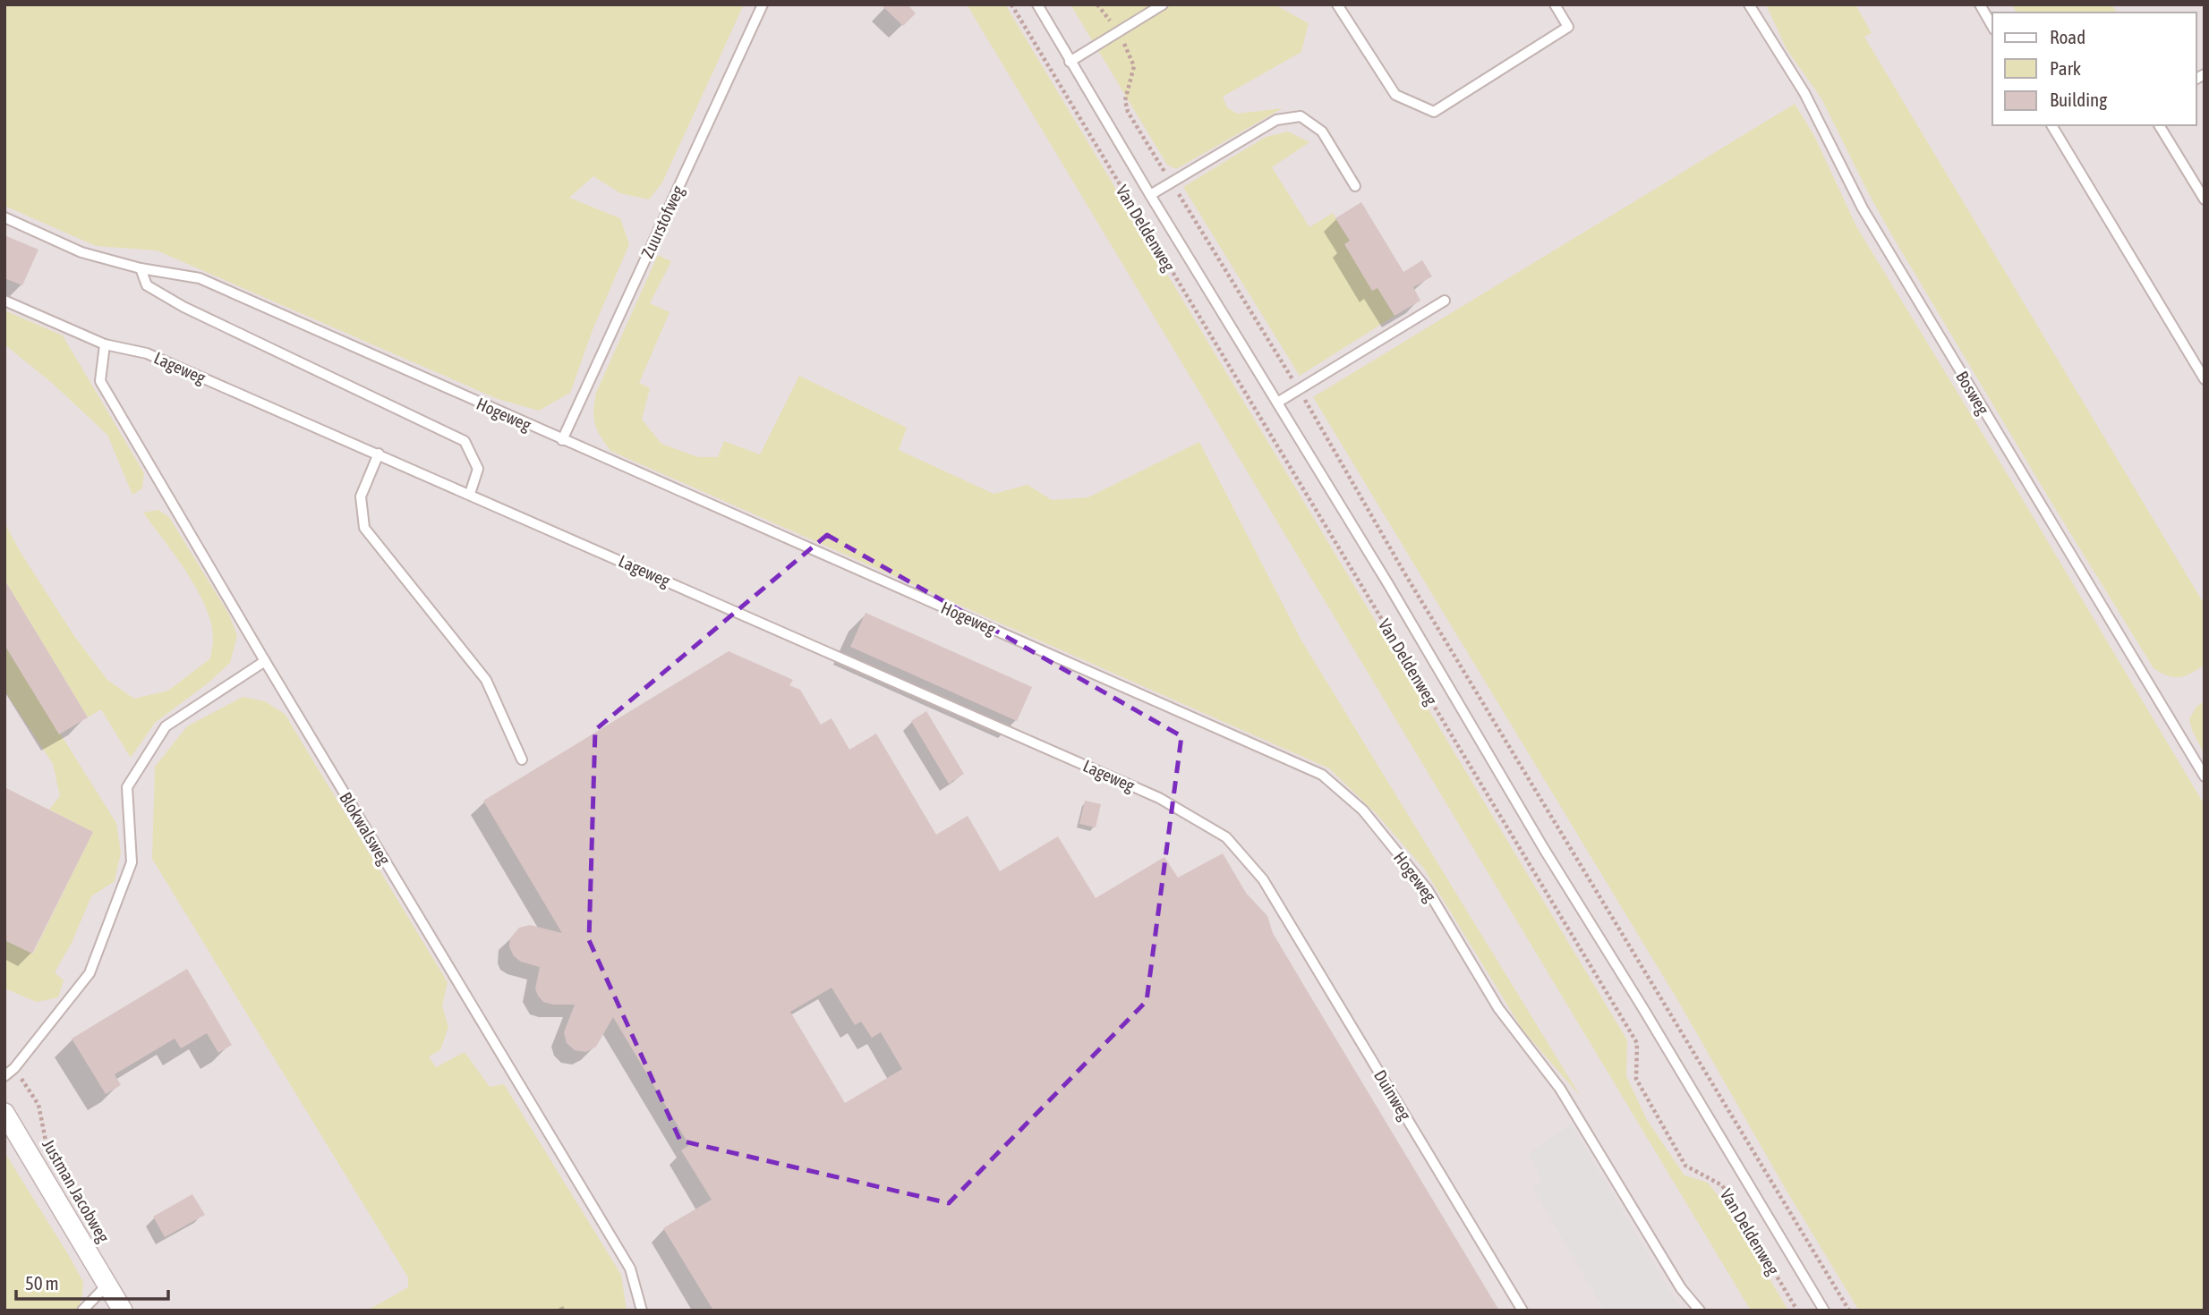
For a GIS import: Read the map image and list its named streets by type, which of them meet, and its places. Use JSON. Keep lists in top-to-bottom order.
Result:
{
  "streets": {
    "street": ["Justman Jacobweg"],
    "lane": [
      "Zuurstofweg",
      "Van Deldenweg",
      "Lageweg",
      "Bosweg",
      "Hogeweg",
      "Blokwalsweg",
      "Duinweg"
    ]
  },
  "crossings": [
    ["Zuurstofweg", "Hogeweg"],
    ["Lageweg", "Blokwalsweg"],
    ["Lageweg", "Duinweg"]
  ],
  "legend": ["Road", "Park", "Building"],
  "scale_bar": "50 m"
}
